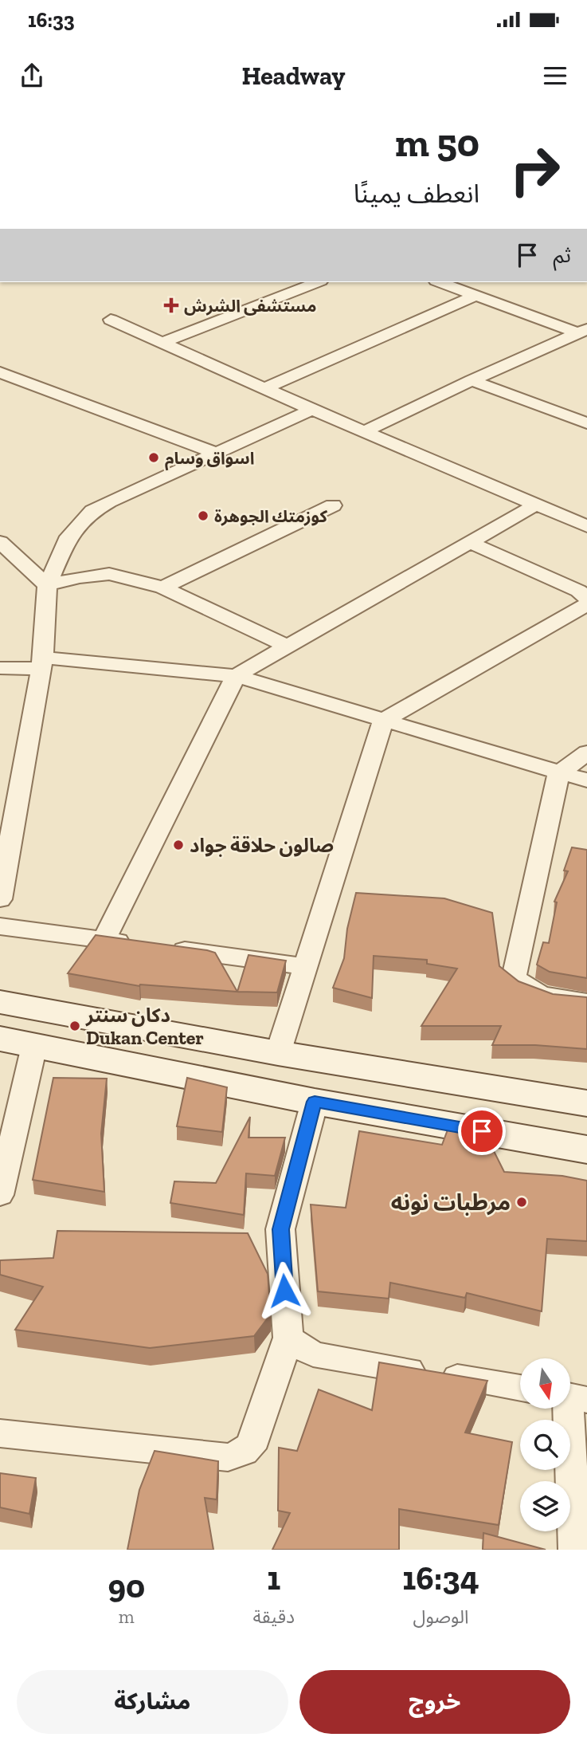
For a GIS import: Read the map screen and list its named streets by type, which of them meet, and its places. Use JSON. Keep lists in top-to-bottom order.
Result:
{
  "places": {
    "health": ["مستشفى الشرش"],
    "other": [
      "اسواق وسام",
      "كوزمتك الجوهرة",
      "صالون حلاقة جواد",
      "دكان سنتر Dukan Center",
      "مرطبات نونه"
    ]
  },
  "north": "bottom",
  "page": {
    "status": "16:33",
    "header": "Headway",
    "turn": ["50 m", "انعطف يمينًا"],
    "then": "ثم",
    "eta": [
      "16:34",
      "الوصول",
      "1",
      "دقيقة",
      "90",
      "m"
    ],
    "buttons": ["خروج", "مشاركة"]
  }
}
